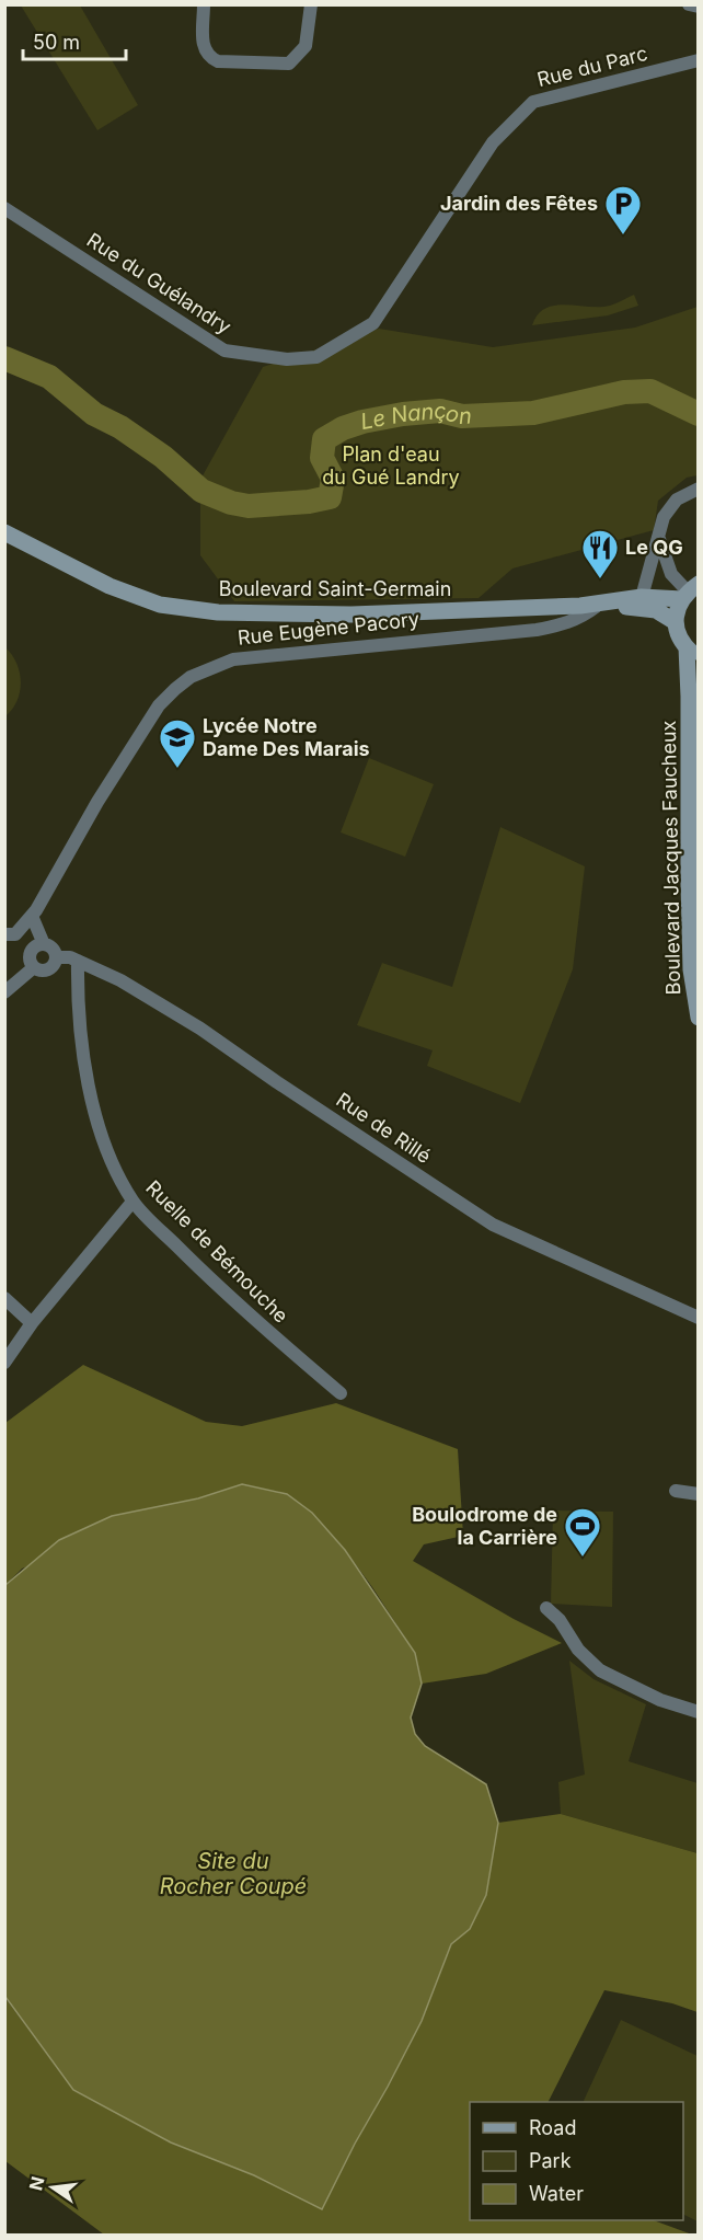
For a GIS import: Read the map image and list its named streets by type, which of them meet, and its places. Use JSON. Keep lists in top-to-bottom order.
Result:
{
  "streets": {
    "main road": ["Boulevard Saint-Germain", "Boulevard Jacques Faucheux"],
    "street": [
      "Rue du Parc",
      "Rue du Guélandry",
      "Rue Eugène Pacory",
      "Rue de Rillé",
      "Ruelle de Bémouche"
    ]
  },
  "crossings": [
    ["Rue du Parc", "Rue du Guélandry"],
    ["Boulevard Saint-Germain", "Rue Eugène Pacory"],
    ["Rue de Rillé", "Ruelle de Bémouche"]
  ],
  "water": ["Le Nançon", "Site du Rocher Coupé"],
  "parks": ["Plan d'eau du Gué Landry"],
  "places": {
    "parking": ["Jardin des Fêtes"],
    "restaurant": ["Le QG"],
    "school or university": ["Lycée Notre Dame Des Marais"],
    "sports": ["Boulodrome de la Carrière"]
  },
  "legend": ["Road", "Park", "Water"],
  "scale_bar": "50 m",
  "north": "left"
}
